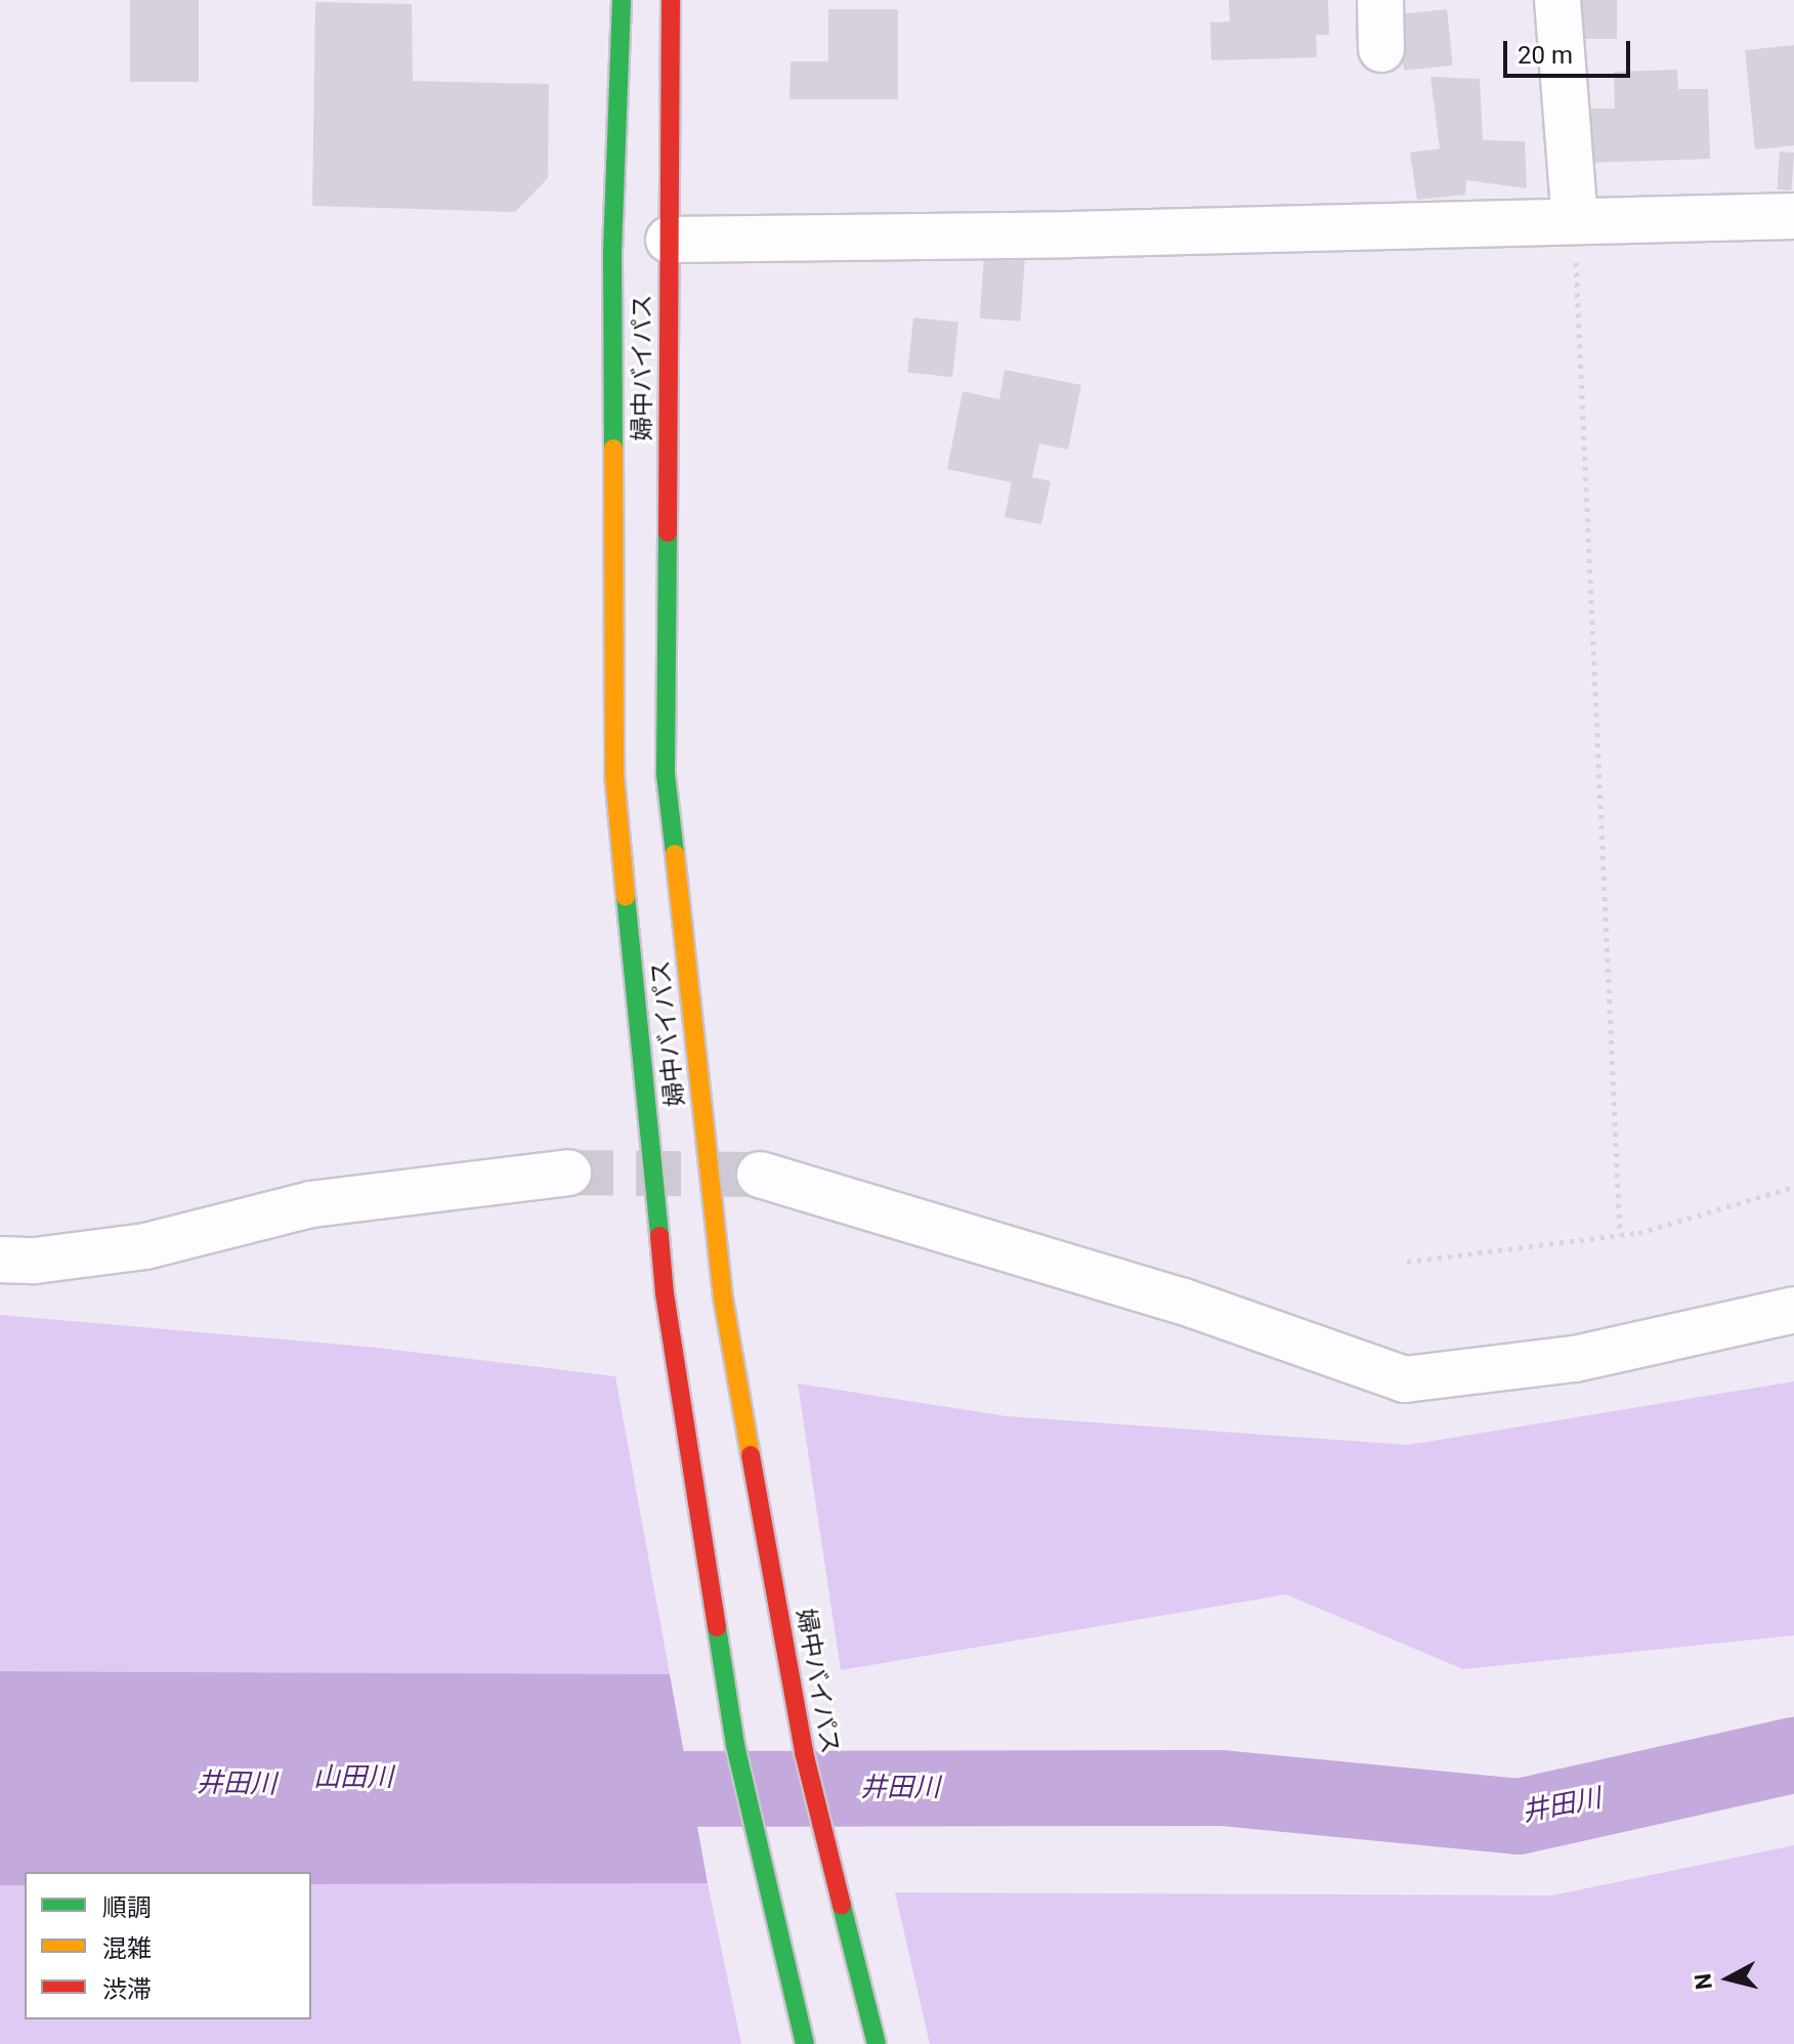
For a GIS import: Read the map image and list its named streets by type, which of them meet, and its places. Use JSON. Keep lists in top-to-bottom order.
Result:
{
  "streets": {
    "highway": ["婦中バイパス"]
  },
  "water": ["山田川", "井田川"],
  "legend": ["順調", "混雑", "渋滞"],
  "scale_bar": "20 m",
  "north": "left"
}
